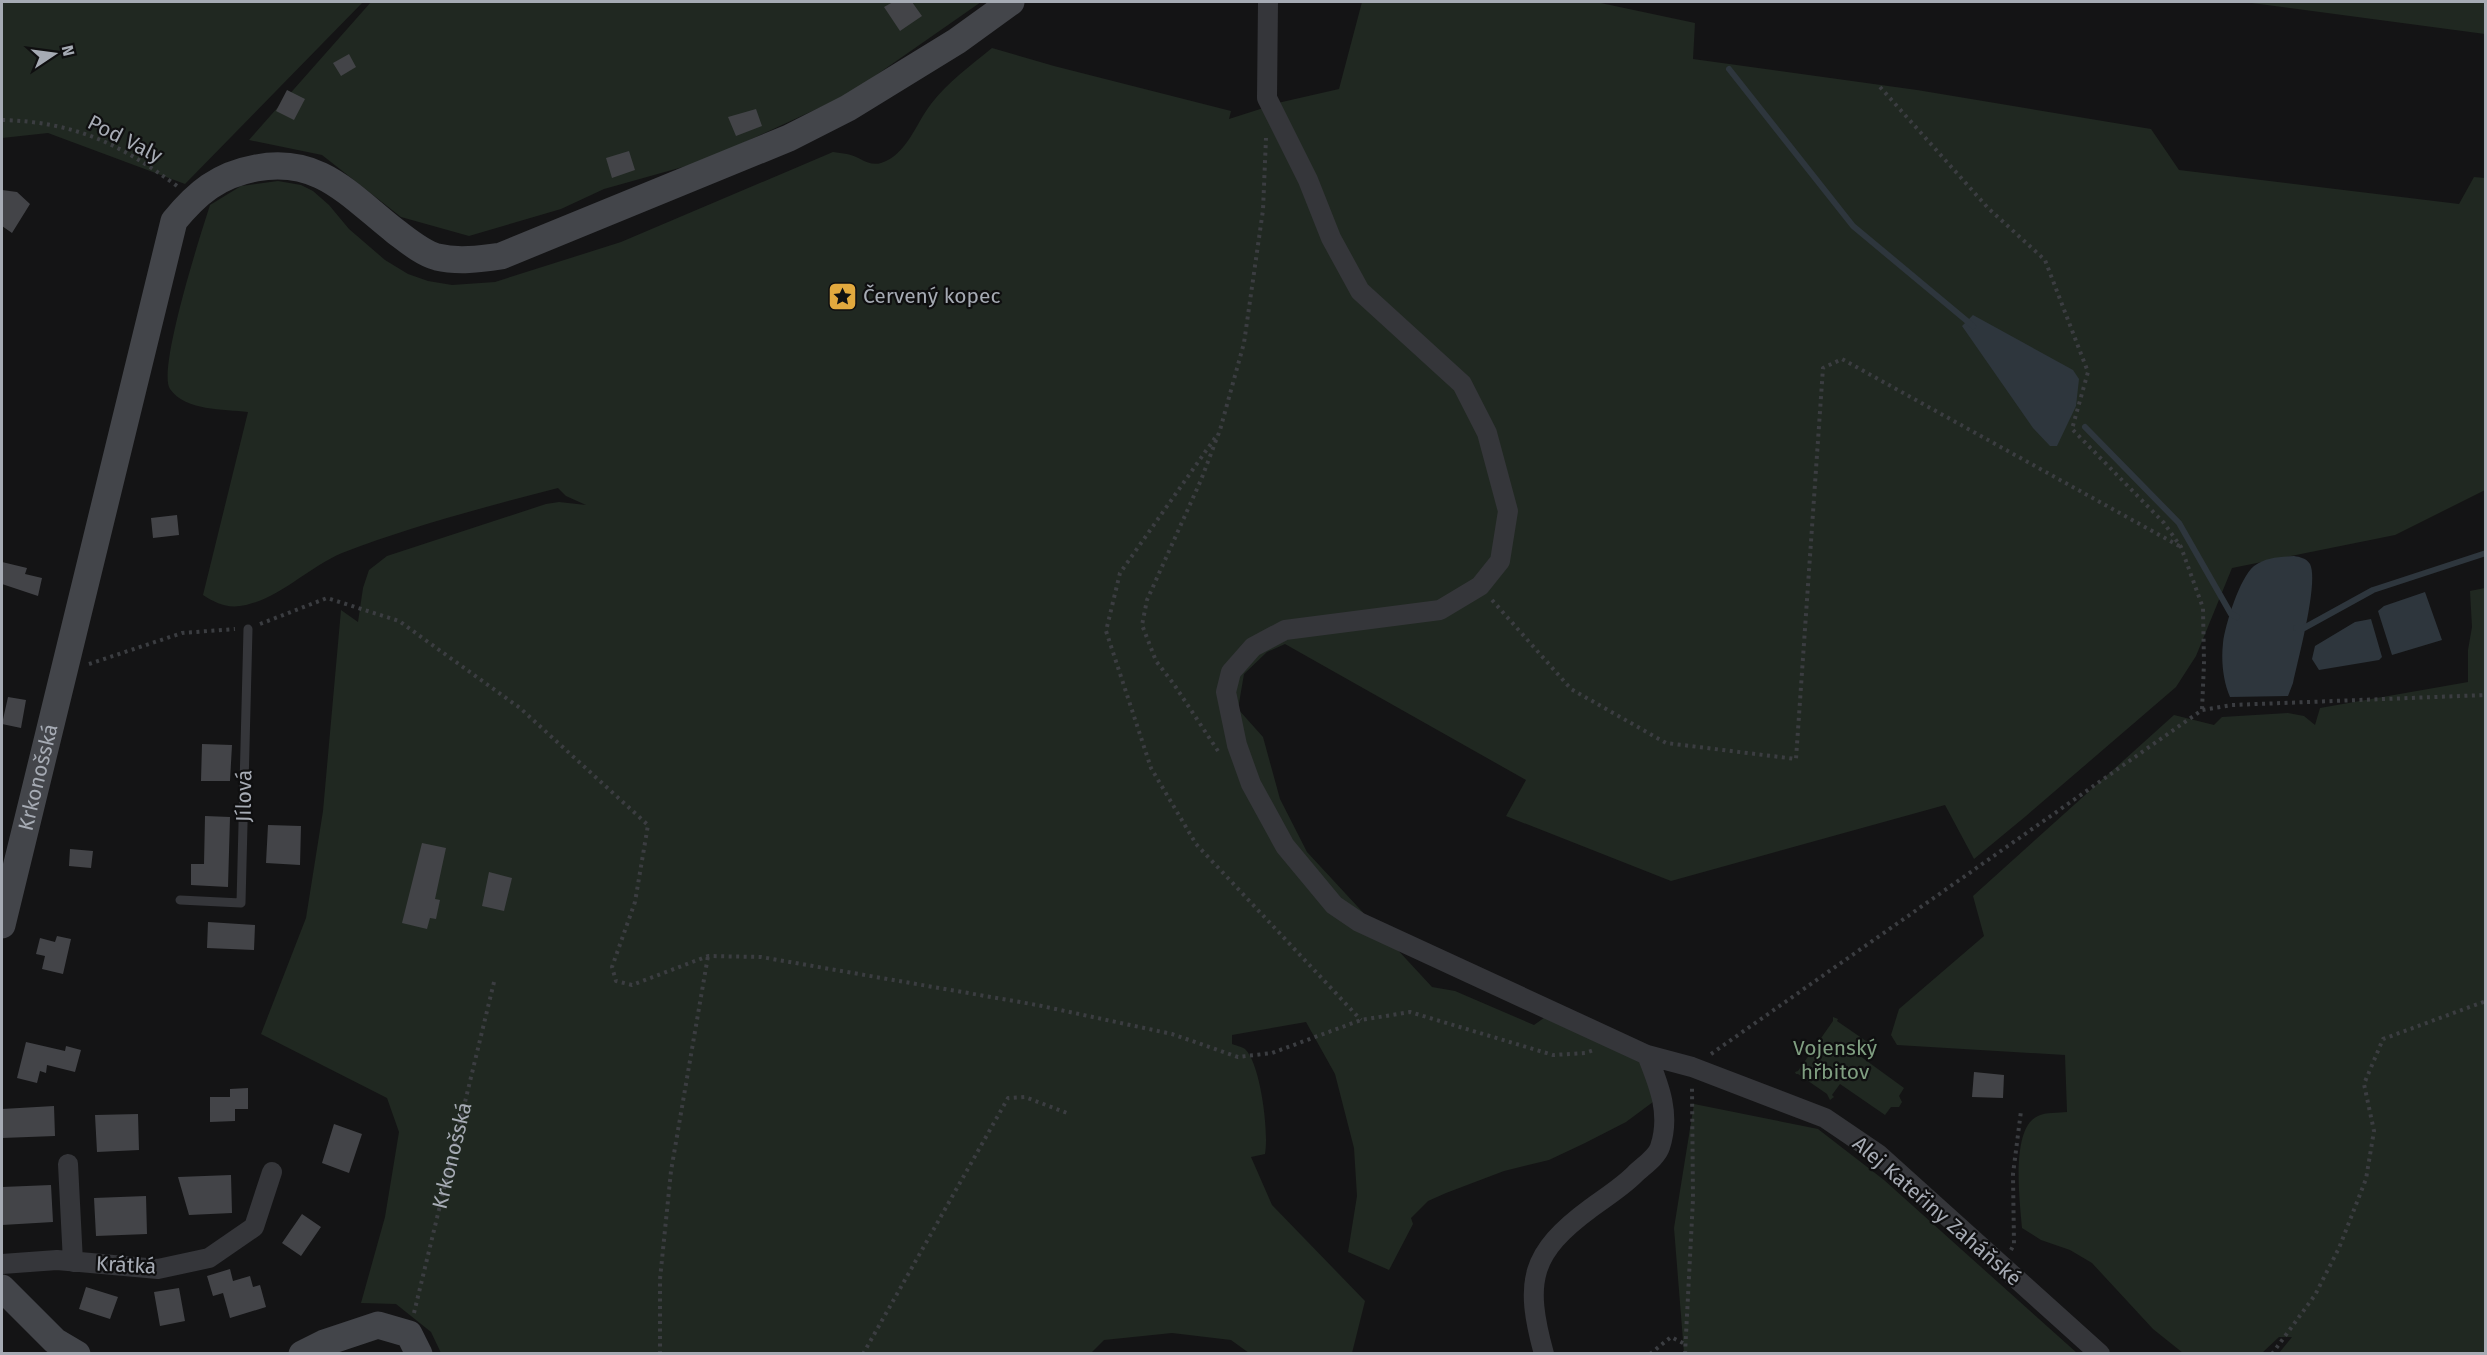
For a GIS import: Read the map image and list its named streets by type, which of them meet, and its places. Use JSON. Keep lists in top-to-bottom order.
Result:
{
  "streets": {
    "street": ["Krkonošská", "Alej Kateřiny Zaháňské", "Krátká"],
    "lane": ["Jílová"],
    "path": ["Pod Valy"]
  },
  "crossings": [
    ["Pod Valy", "Krkonošská"]
  ],
  "parks": ["Vojenský hřbitov"],
  "places": {
    "place": ["Červený kopec"]
  },
  "north": "right"
}
